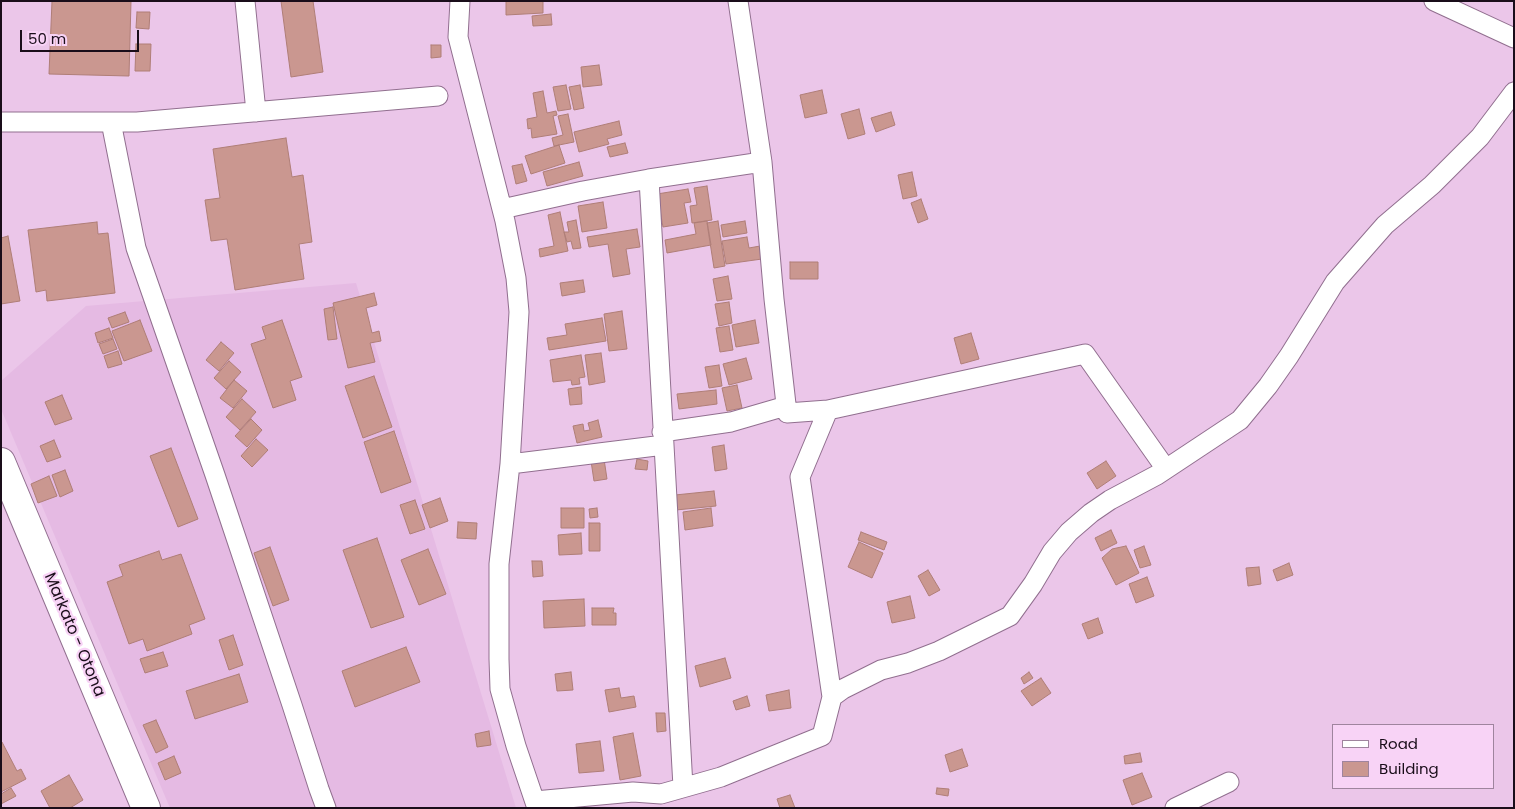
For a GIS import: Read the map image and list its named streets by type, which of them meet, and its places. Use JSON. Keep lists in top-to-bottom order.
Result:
{
  "streets": {
    "main road": ["Markato - Otona"]
  },
  "legend": ["Road", "Building"],
  "scale_bar": "50 m"
}
